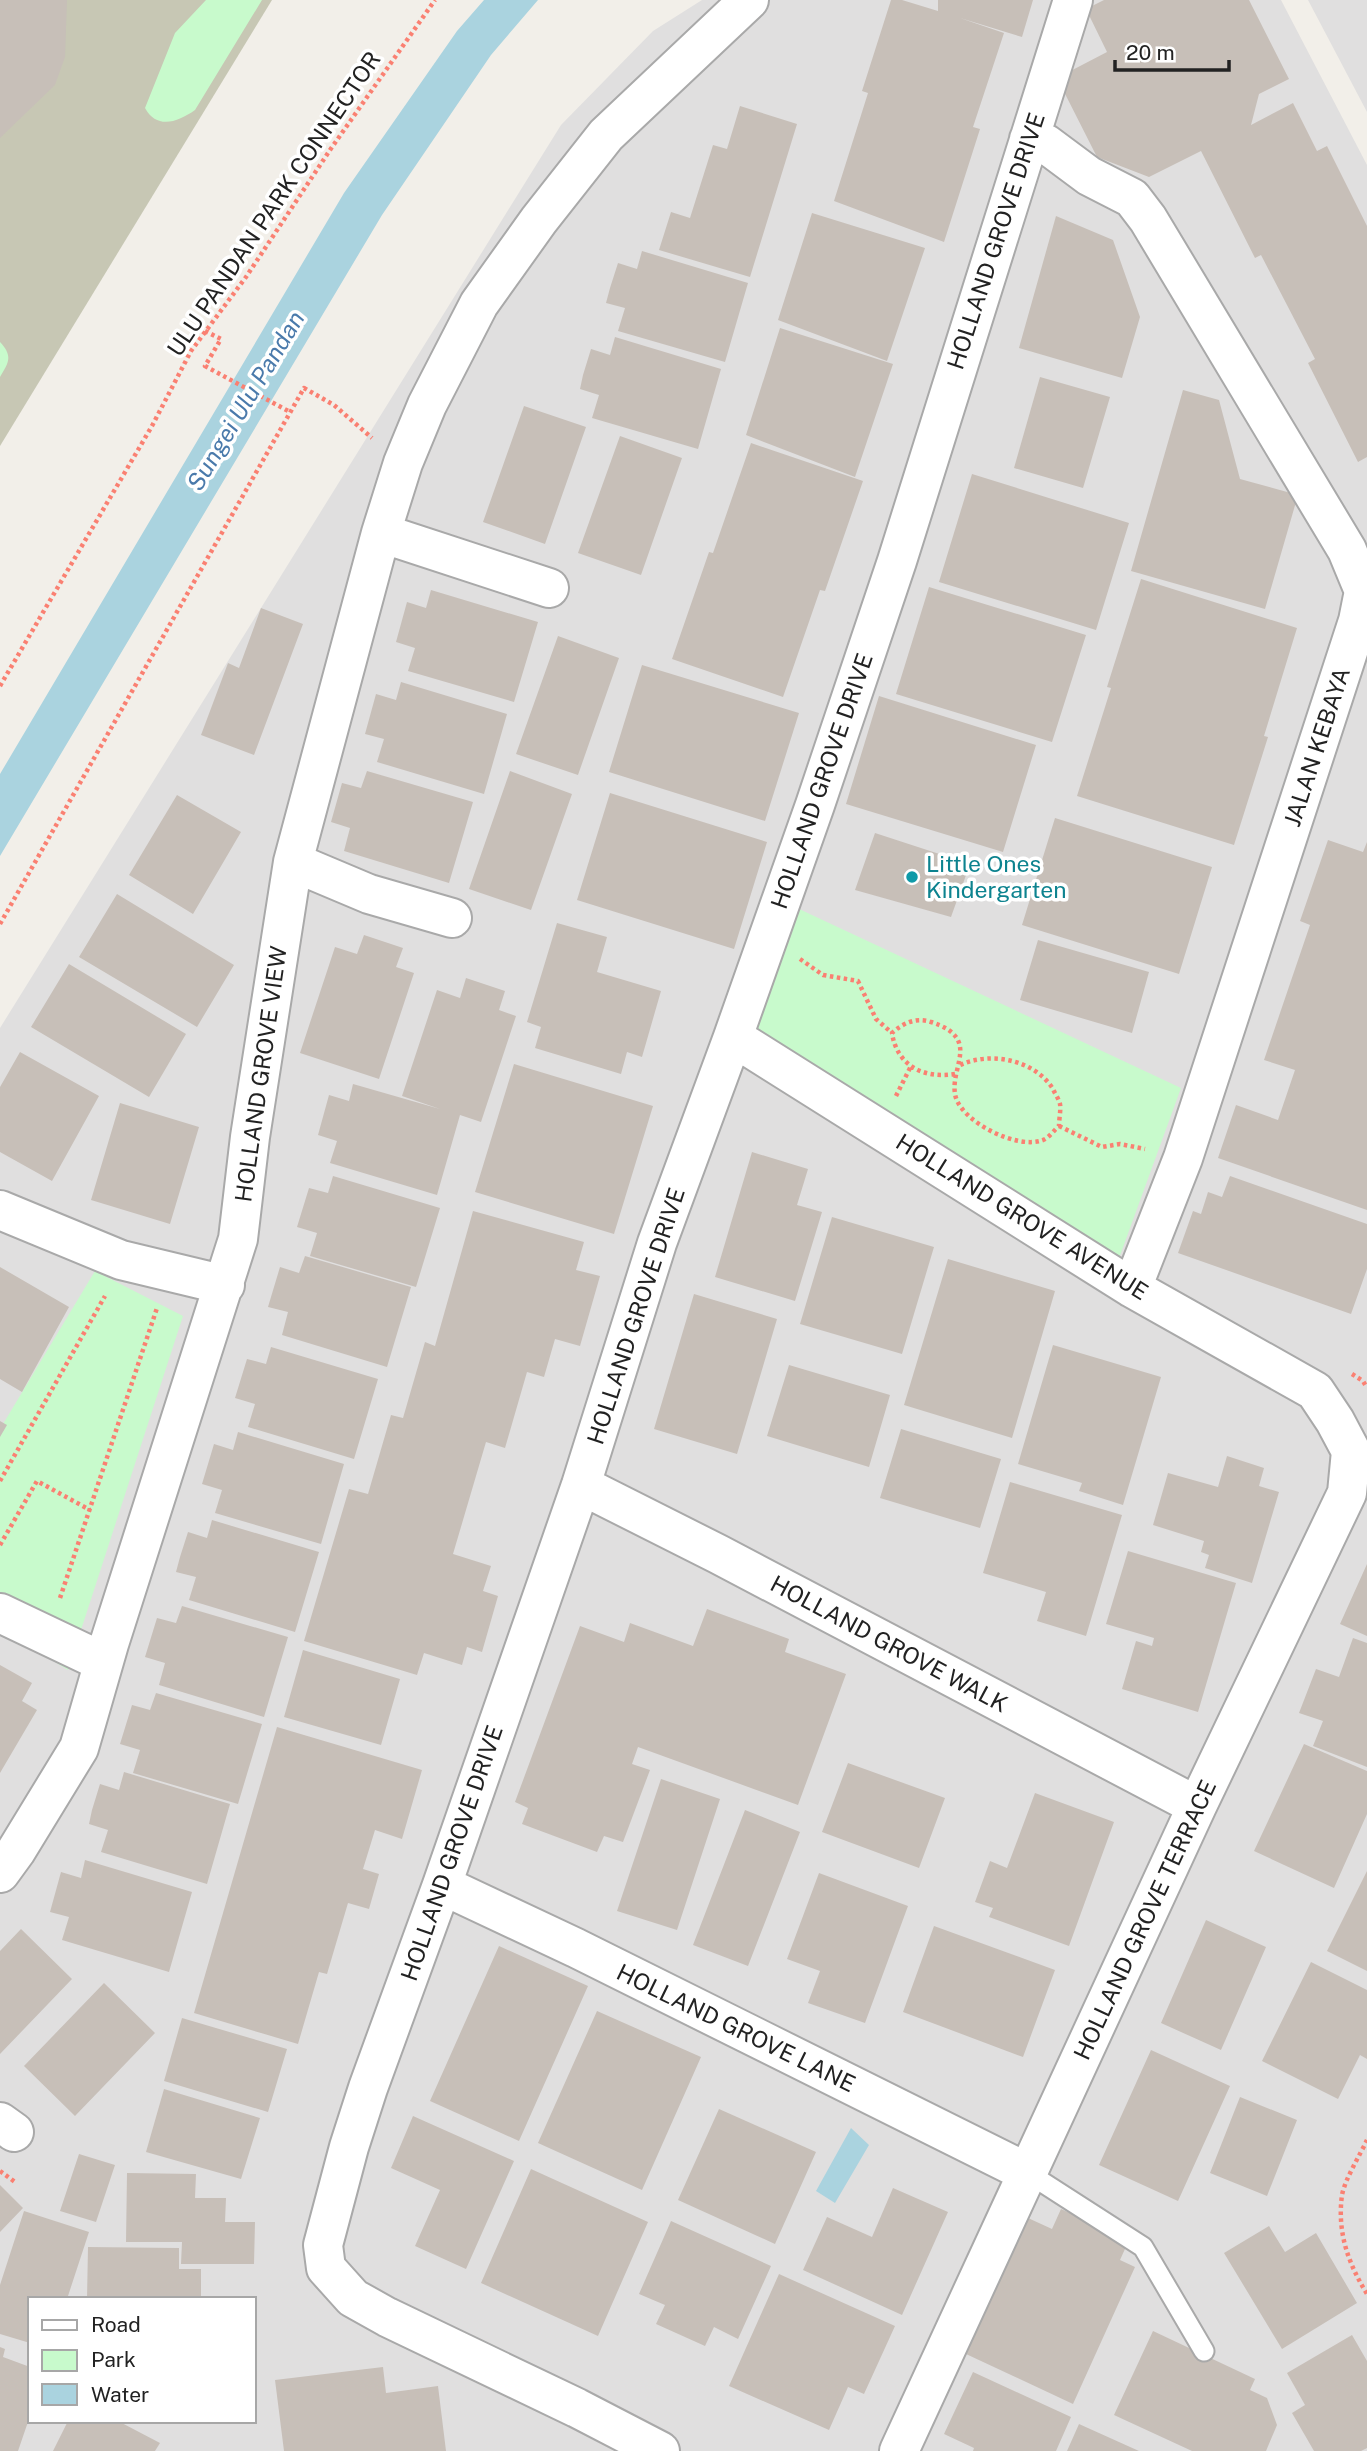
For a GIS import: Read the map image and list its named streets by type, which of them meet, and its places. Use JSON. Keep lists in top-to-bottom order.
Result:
{
  "streets": {
    "street": [
      "HOLLAND GROVE DRIVE",
      "JALAN KEBAYA",
      "HOLLAND GROVE VIEW",
      "HOLLAND GROVE AVENUE",
      "HOLLAND GROVE WALK",
      "HOLLAND GROVE TERRACE",
      "HOLLAND GROVE LANE"
    ],
    "path": ["ULU PANDAN PARK CONNECTOR"]
  },
  "crossings": [
    ["HOLLAND GROVE DRIVE", "JALAN KEBAYA"],
    ["HOLLAND GROVE DRIVE", "HOLLAND GROVE AVENUE"],
    ["HOLLAND GROVE DRIVE", "HOLLAND GROVE WALK"],
    ["HOLLAND GROVE DRIVE", "HOLLAND GROVE LANE"],
    ["JALAN KEBAYA", "HOLLAND GROVE AVENUE"],
    ["HOLLAND GROVE AVENUE", "HOLLAND GROVE TERRACE"],
    ["HOLLAND GROVE WALK", "HOLLAND GROVE TERRACE"],
    ["HOLLAND GROVE TERRACE", "HOLLAND GROVE LANE"]
  ],
  "water": ["Sungei Ulu Pandan"],
  "places": ["Little Ones Kindergarten"],
  "legend": ["Road", "Park", "Water"],
  "scale_bar": "20 m"
}
